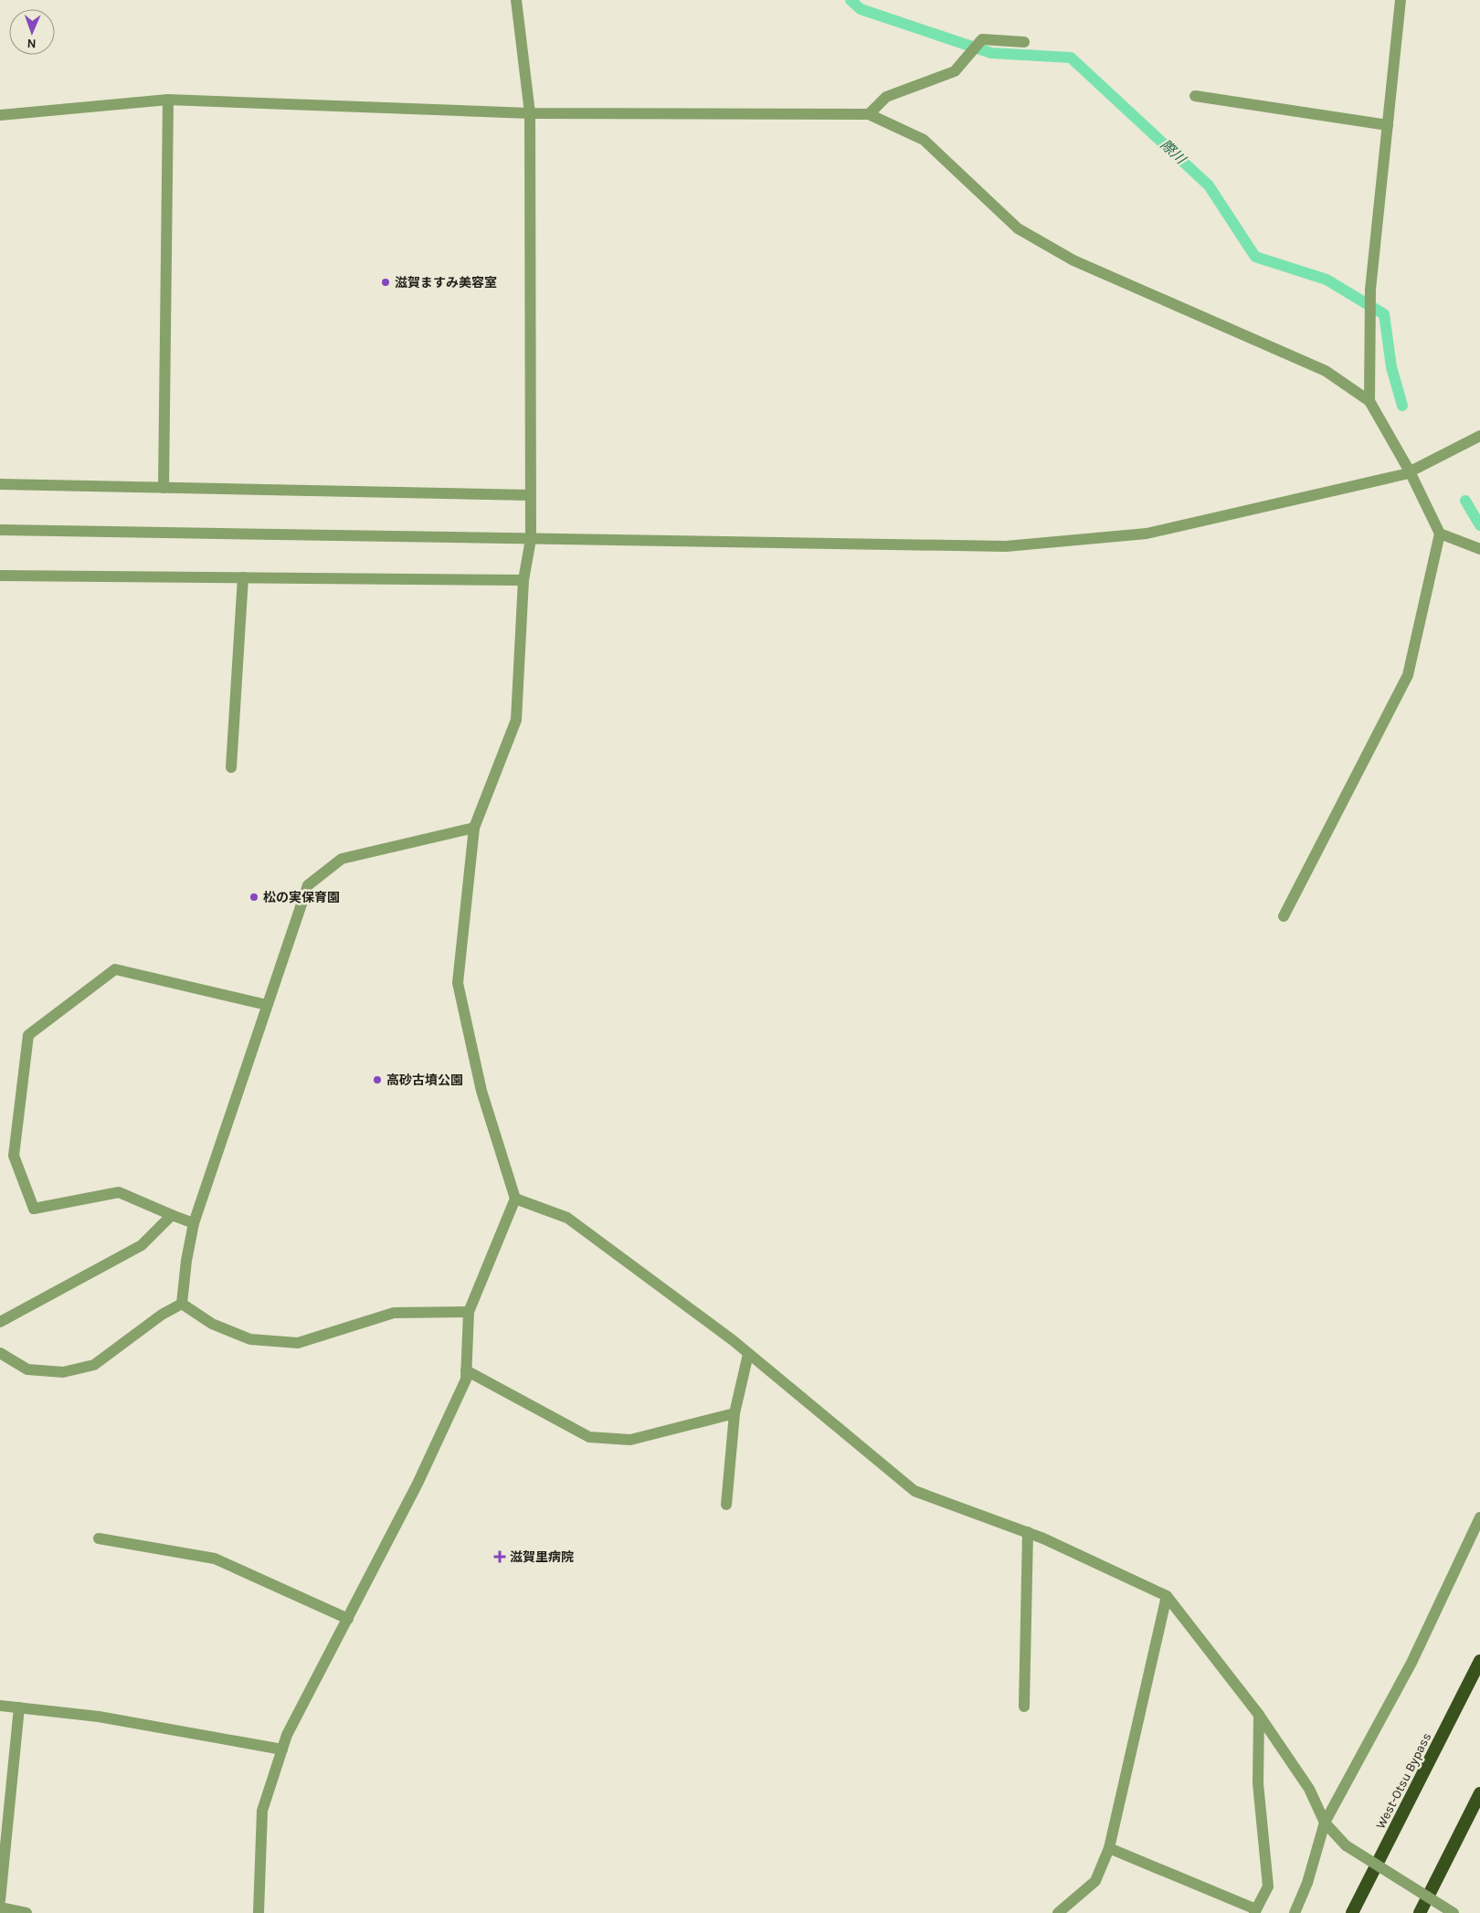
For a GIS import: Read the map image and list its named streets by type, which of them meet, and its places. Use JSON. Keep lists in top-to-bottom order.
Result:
{
  "streets": {
    "highway": ["West-Otsu Bypass"]
  },
  "water": ["際川"],
  "places": {
    "other": ["滋賀ますみ美容室", "松の実保育園", "高砂古墳公園"],
    "health": ["滋賀里病院"]
  },
  "north": "bottom"
}
